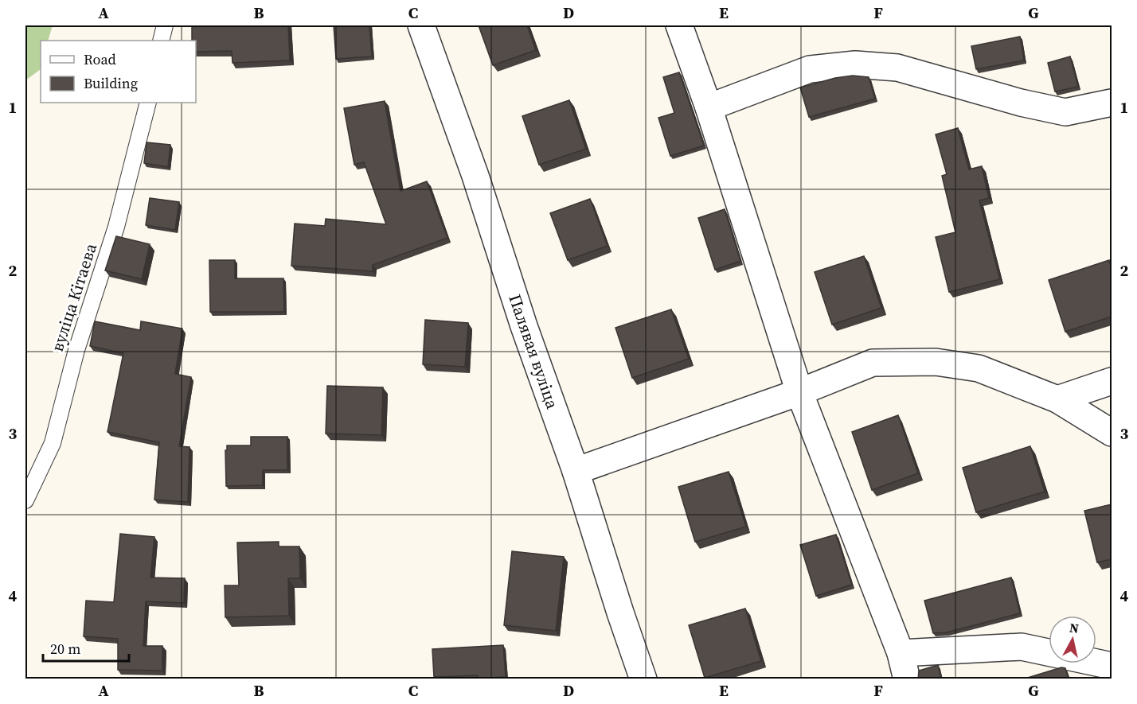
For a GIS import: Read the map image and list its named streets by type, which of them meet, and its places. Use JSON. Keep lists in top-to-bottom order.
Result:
{
  "streets": {
    "street": ["Палявая вуліца"],
    "lane": ["вуліца Кітаева"]
  },
  "legend": ["Road", "Building"],
  "scale_bar": "20 m",
  "north": "top",
  "grid": {
    "columns": [
      "A",
      "B",
      "C",
      "D",
      "E",
      "F",
      "G"
    ],
    "rows": [
      "1",
      "2",
      "3",
      "4"
    ]
  }
}
